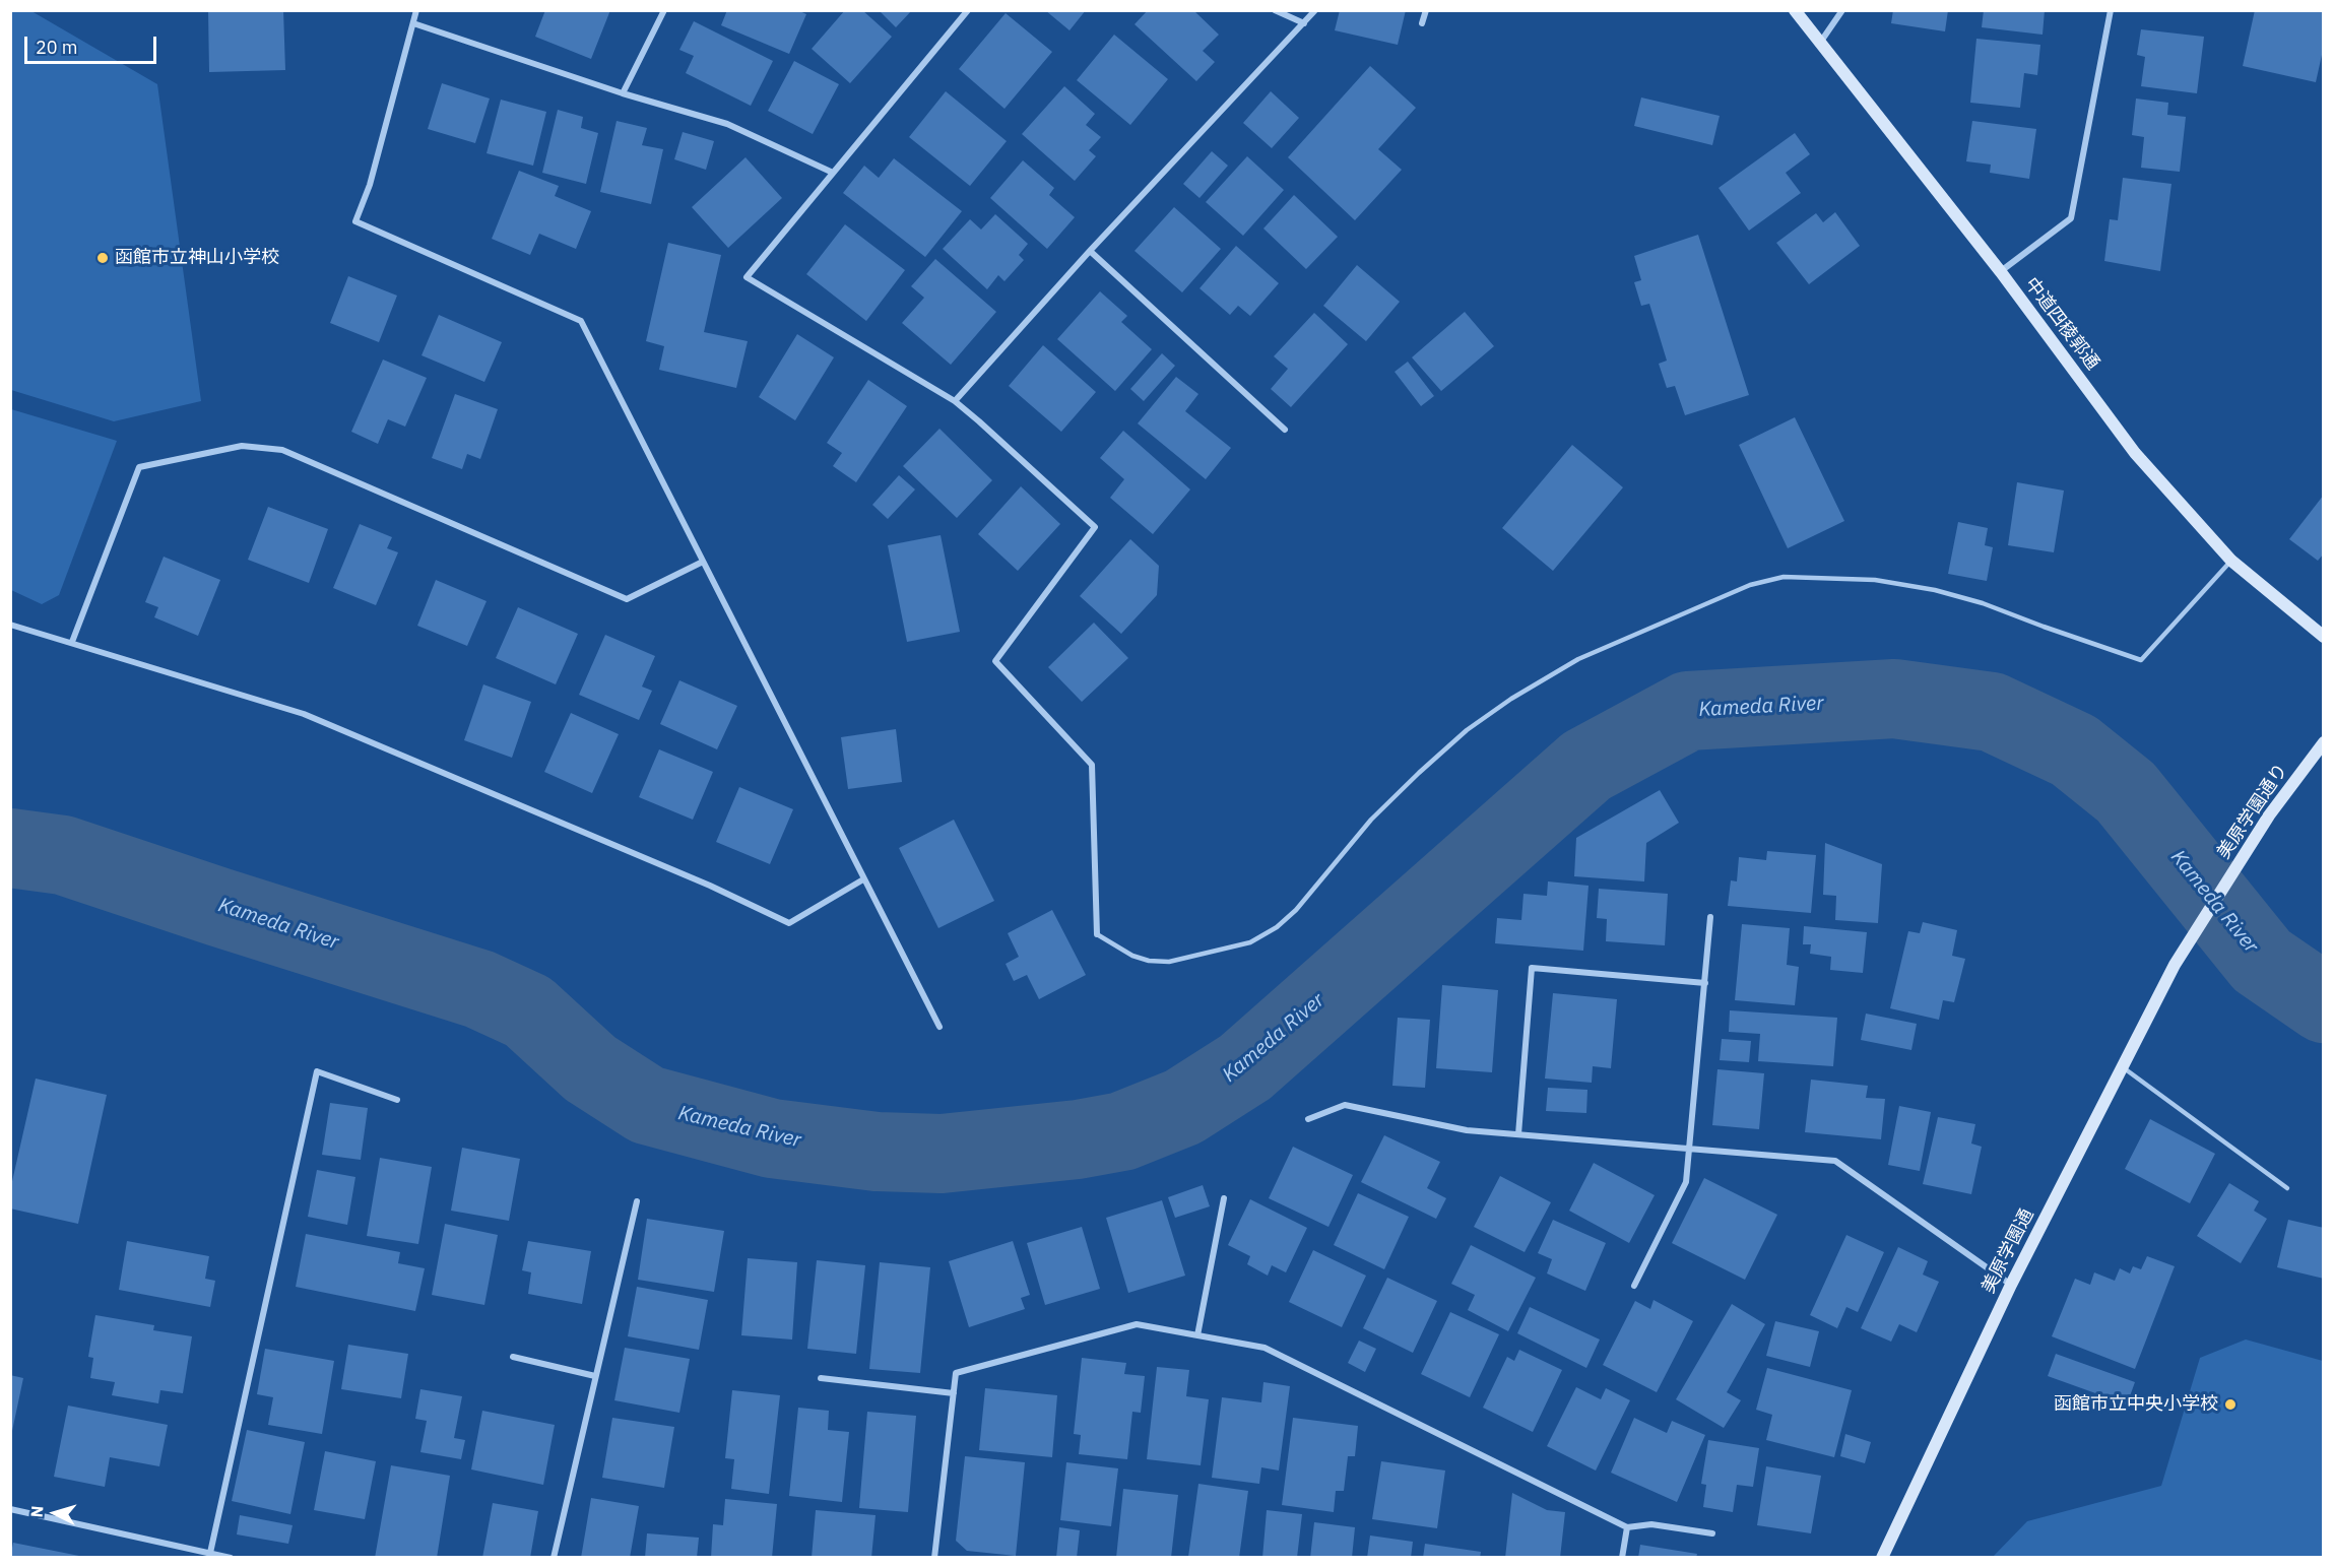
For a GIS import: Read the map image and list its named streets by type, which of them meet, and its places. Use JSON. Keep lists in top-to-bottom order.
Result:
{
  "streets": {
    "street": ["中道四稜郭通", "美原学園通り", "美原学園通"]
  },
  "crossings": [
    ["美原学園通り", "美原学園通"]
  ],
  "water": ["Kameda River"],
  "places": ["函館市立神山小学校", "函館市立中央小学校"],
  "scale_bar": "20 m",
  "north": "left"
}
